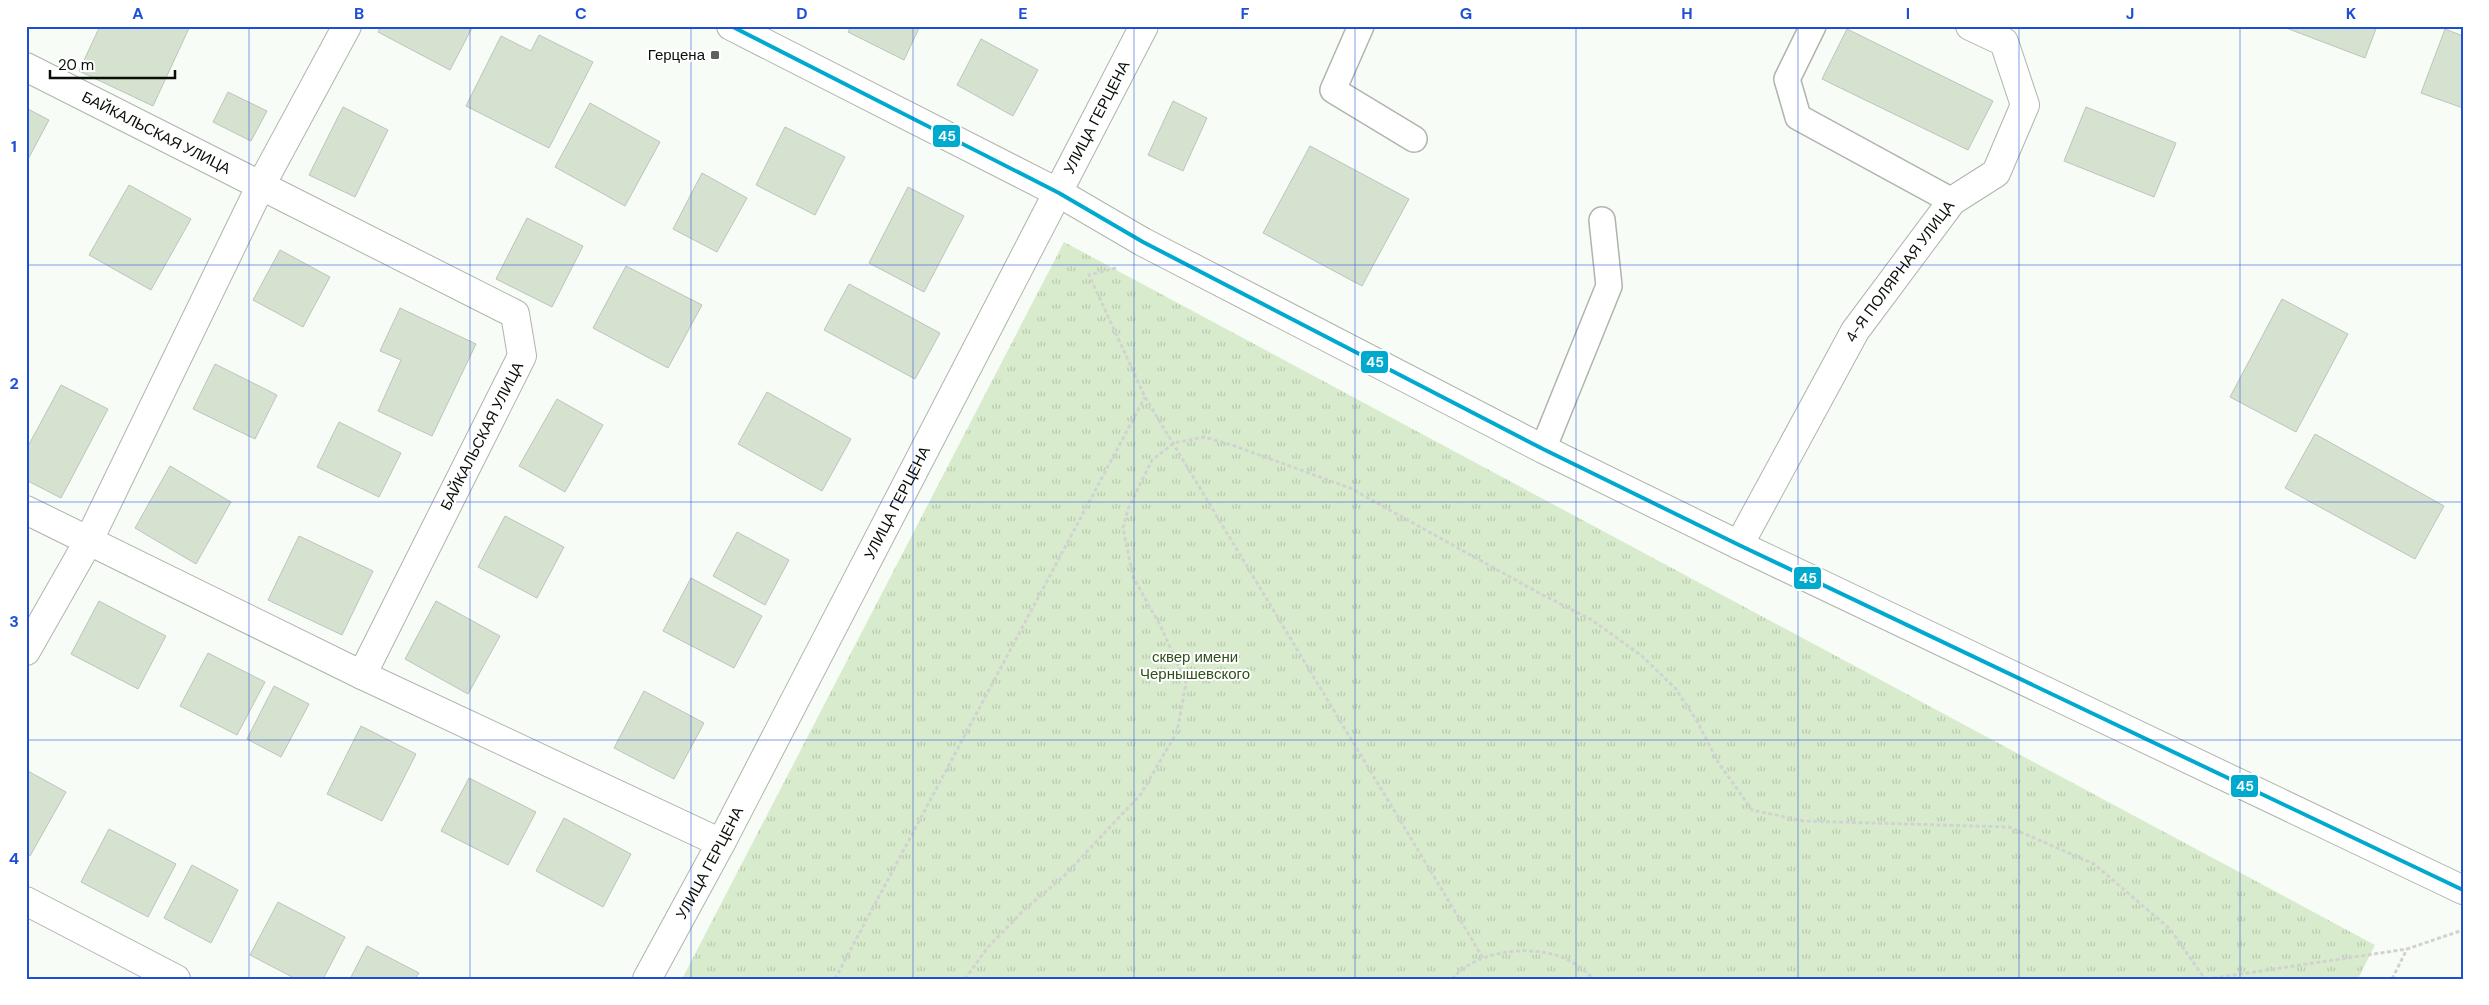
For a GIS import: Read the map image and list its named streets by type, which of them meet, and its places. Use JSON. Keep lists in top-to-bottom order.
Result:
{
  "streets": {
    "street": ["УЛИЦА ГЕРЦЕНА", "БАЙКАЛЬСКАЯ УЛИЦА", "4-Я ПОЛЯРНАЯ УЛИЦА"]
  },
  "parks": ["сквер имени Чернышевского"],
  "places": {
    "transit": ["Герцена"]
  },
  "lines": ["transit line 45"],
  "scale_bar": "20 m",
  "grid": {
    "columns": [
      "A",
      "B",
      "C",
      "D",
      "E",
      "F",
      "G",
      "H",
      "I",
      "J",
      "K"
    ],
    "rows": [
      "1",
      "2",
      "3",
      "4"
    ]
  }
}
